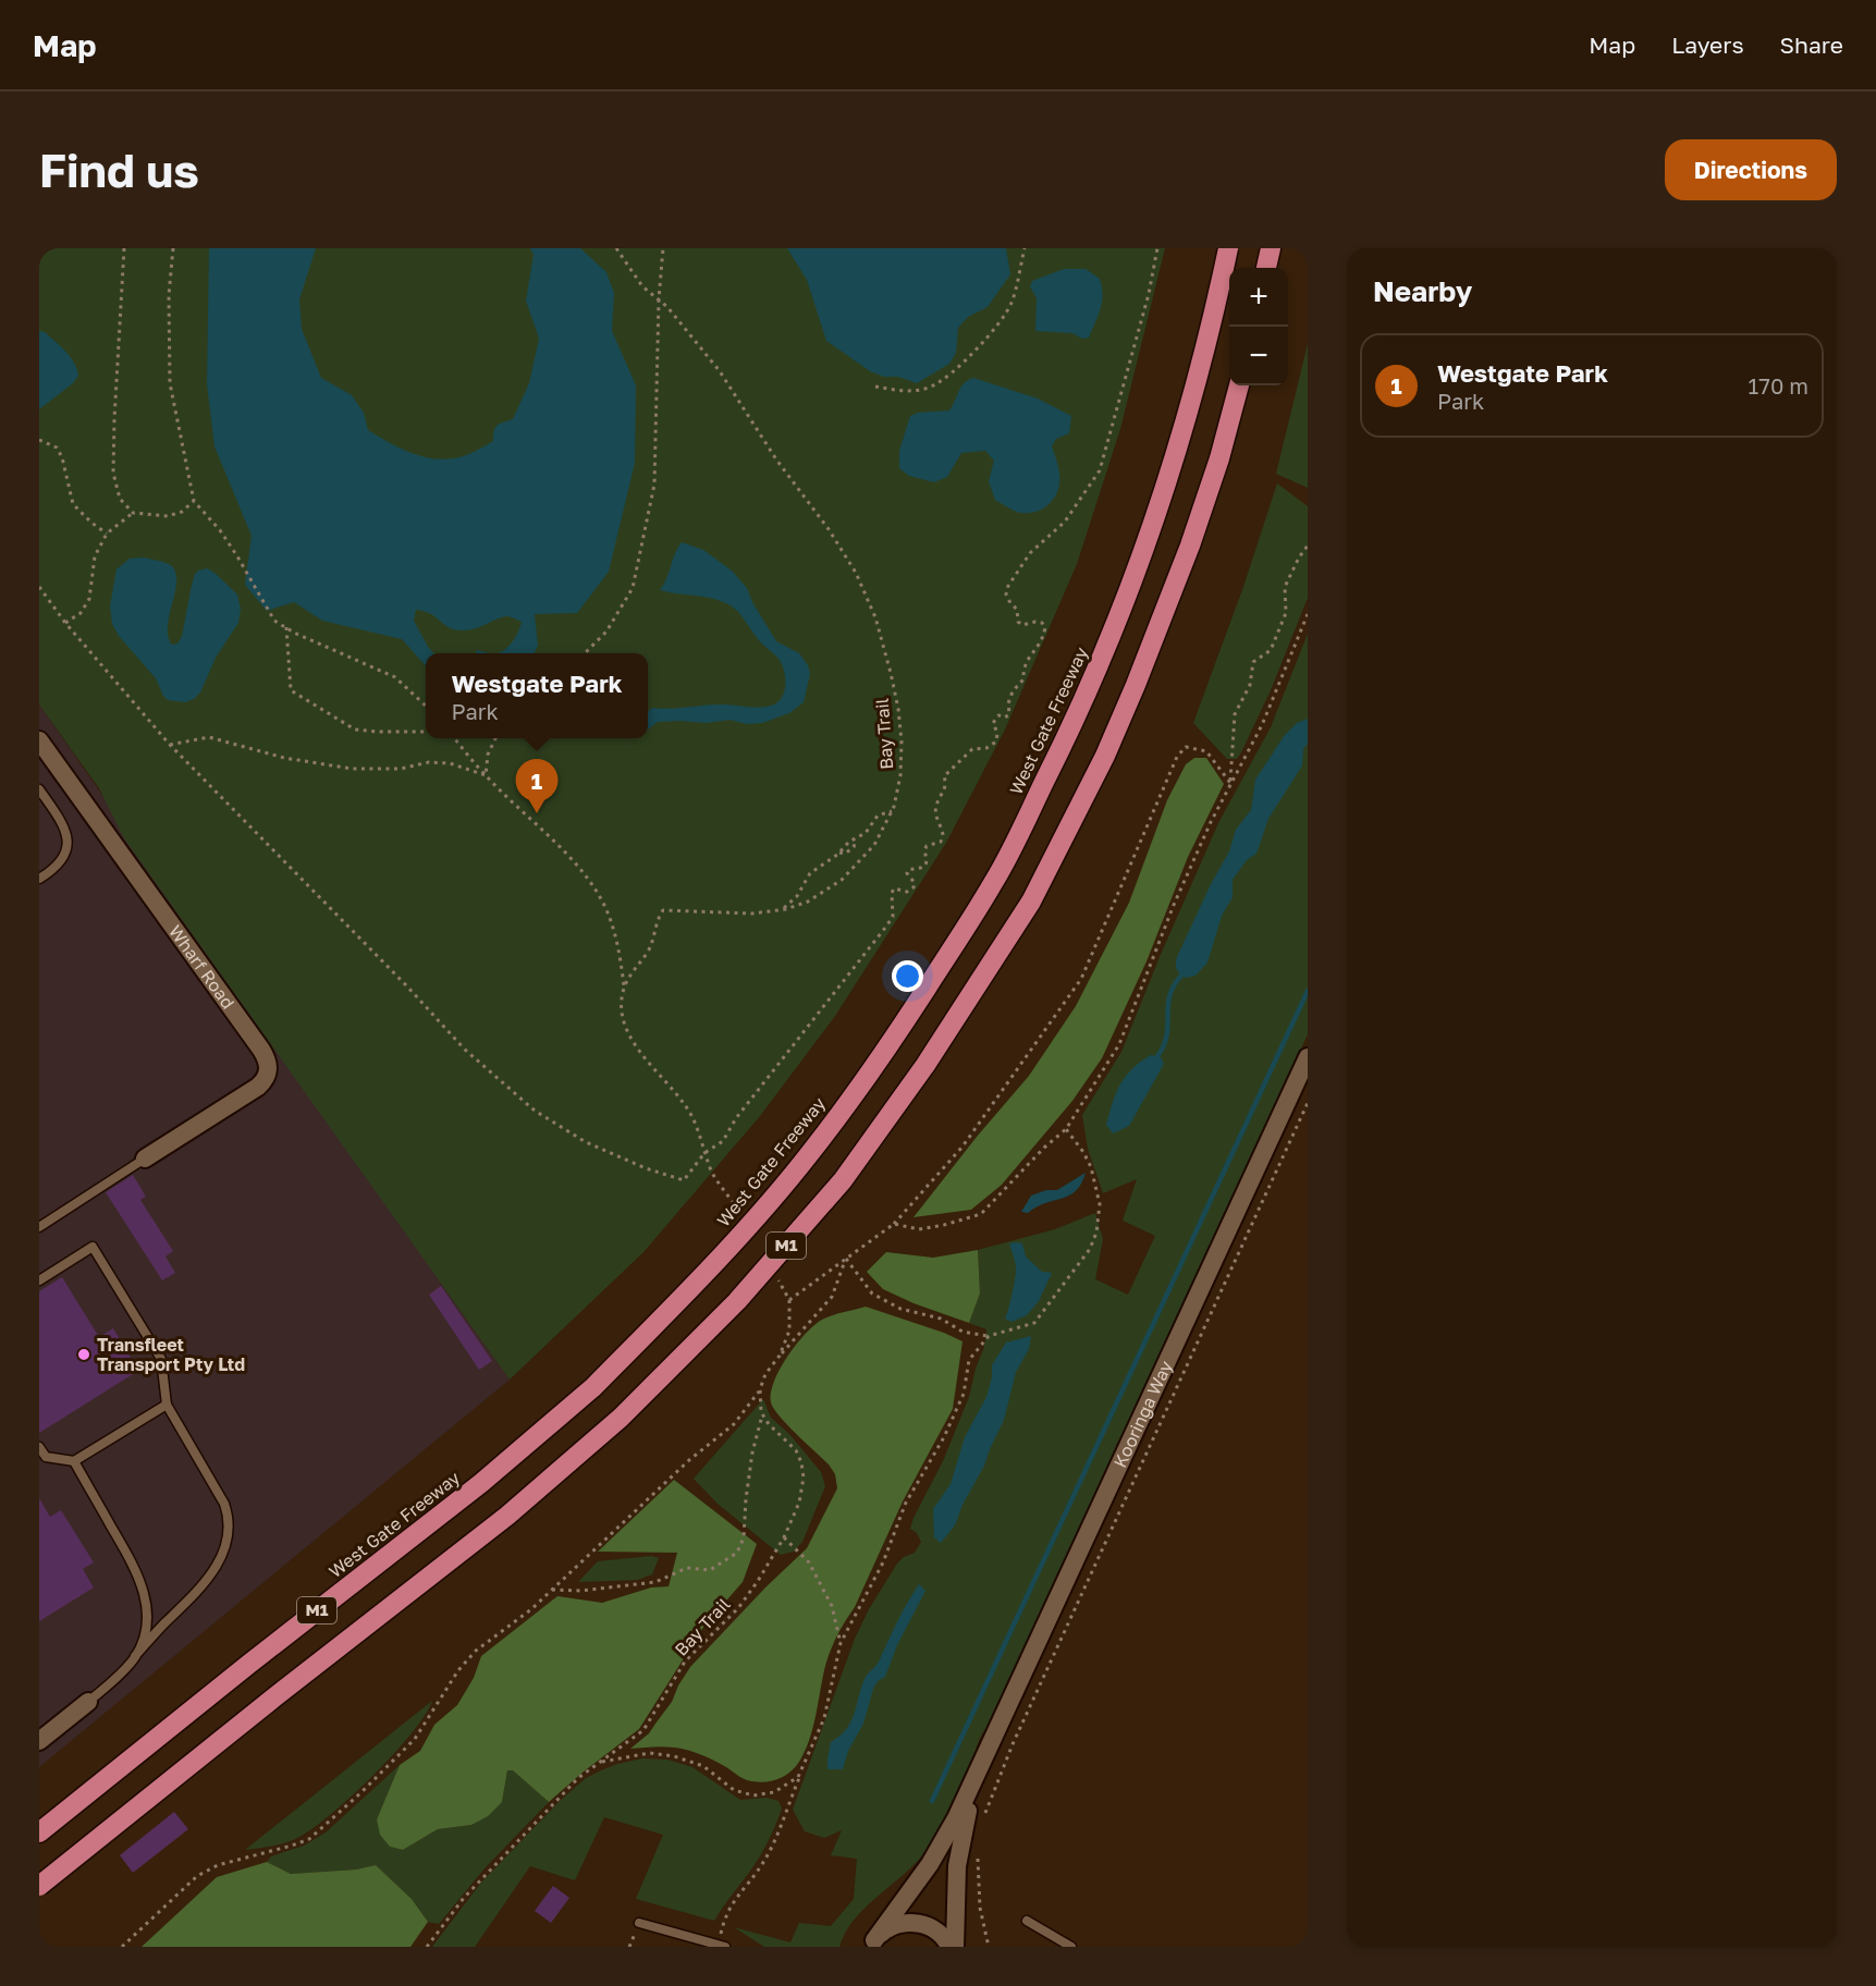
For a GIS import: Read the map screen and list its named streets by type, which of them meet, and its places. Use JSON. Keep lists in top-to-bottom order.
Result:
{
  "streets": {
    "highway": ["West Gate Freeway", "M1"],
    "street": ["Wharf Road", "Kooringa Way"],
    "path": ["Bay Trail"]
  },
  "places": ["Transfleet Transport Pty Ltd"],
  "page": {
    "header": "Map",
    "nav": ["Map", "Layers", "Share"],
    "buttons": "Directions",
    "title": "Find us",
    "heading": "Nearby",
    "map_buttons": ["+", "−"],
    "list": [
      {
        "mark": "1",
        "name": "Westgate Park",
        "note": "Park",
        "value": "170 m"
      }
    ],
    "popup": ["Westgate Park", "Park"],
    "pins": "1"
  }
}
